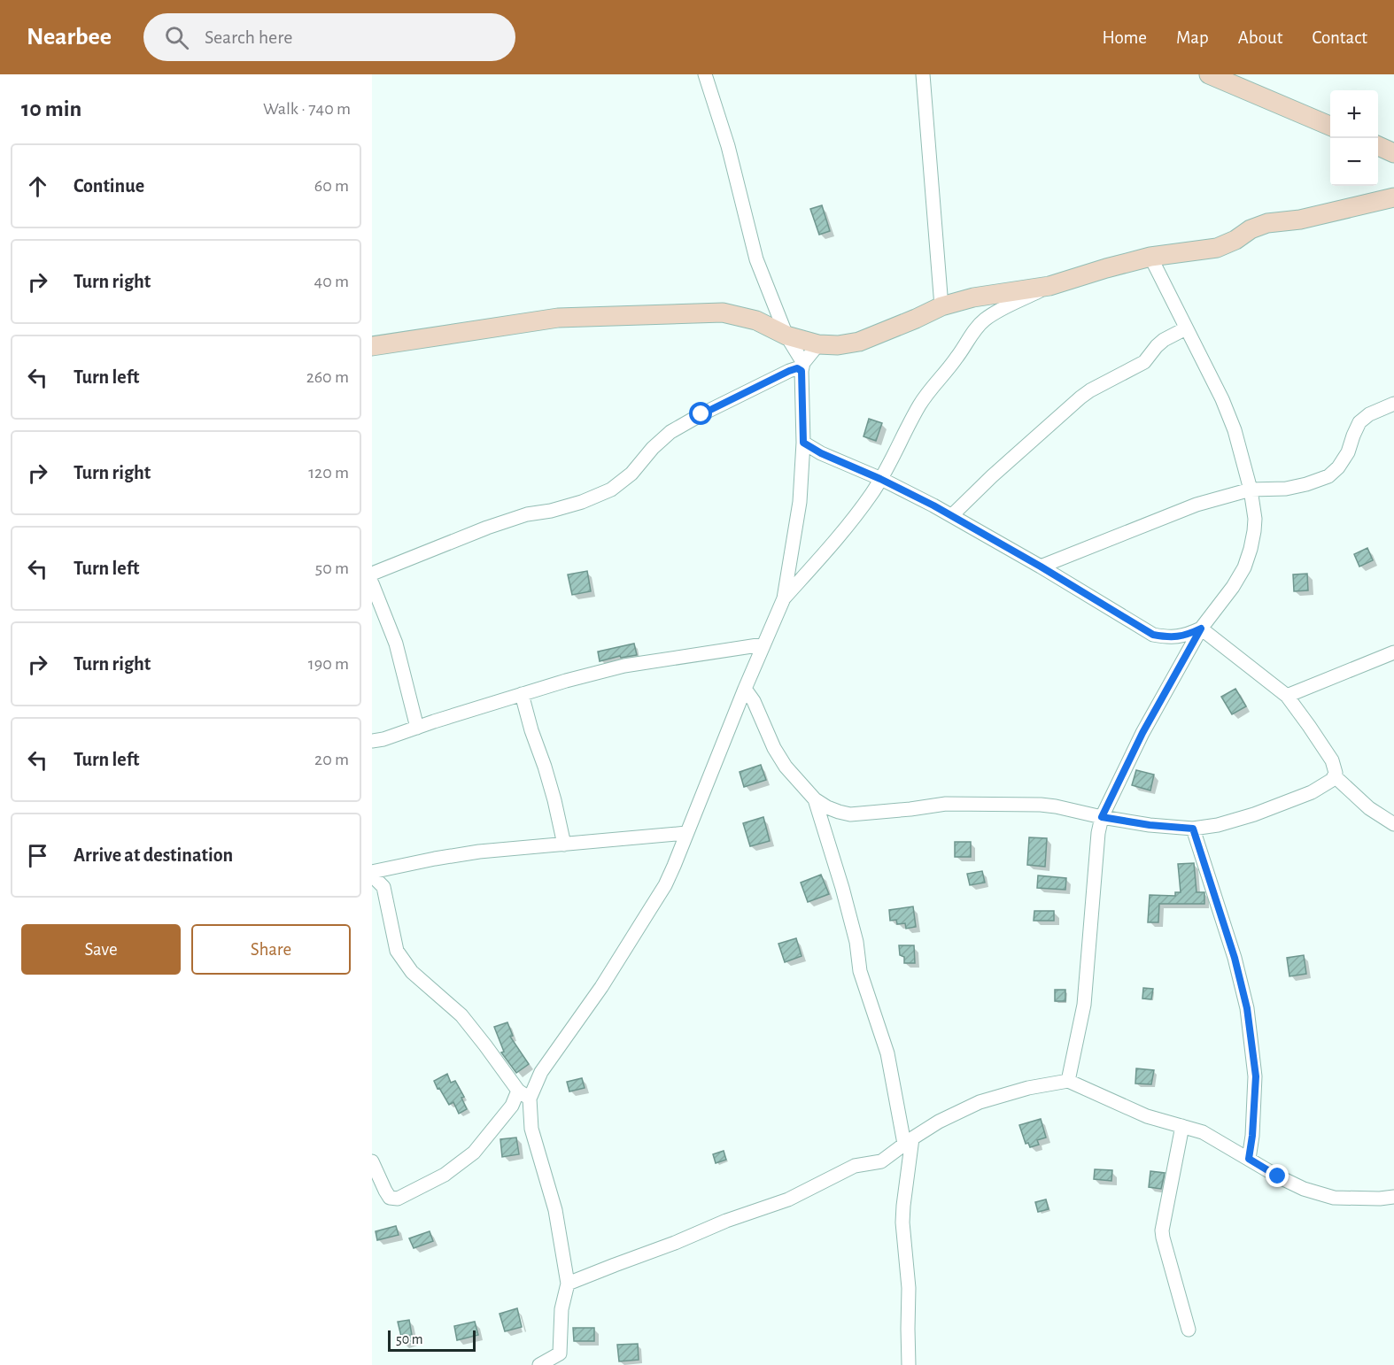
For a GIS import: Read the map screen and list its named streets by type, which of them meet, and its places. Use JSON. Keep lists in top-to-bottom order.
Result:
{
  "scale_bar": "50 m",
  "page": {
    "header": "Nearbee",
    "search": "Search here",
    "nav": [
      "Home",
      "Map",
      "About",
      "Contact"
    ],
    "heading": ["10 min", "Walk · 740 m"],
    "map_buttons": ["+", "−"],
    "list": [
      ["Continue", "60 m"],
      ["Turn right", "40 m"],
      ["Turn left", "260 m"],
      ["Turn right", "120 m"],
      ["Turn left", "50 m"],
      ["Turn right", "190 m"],
      ["Turn left", "20 m"],
      "Arrive at destination"
    ],
    "buttons": ["Save", "Share"],
    "scale": "50 m"
  }
}
